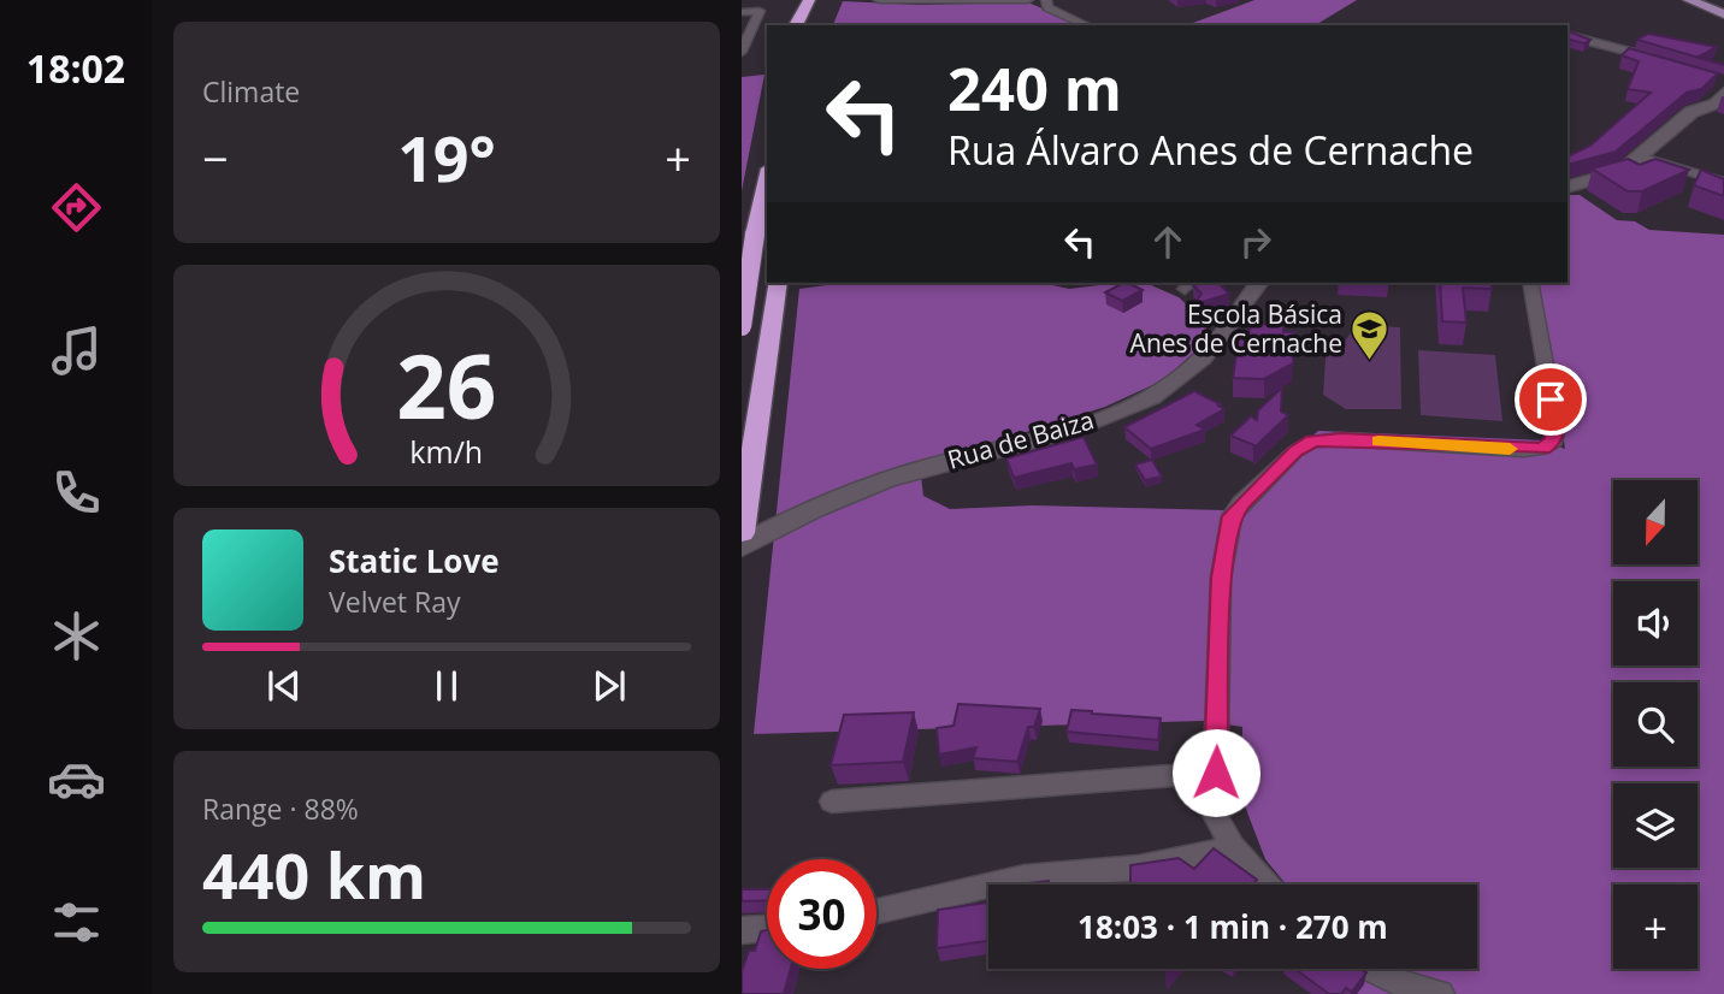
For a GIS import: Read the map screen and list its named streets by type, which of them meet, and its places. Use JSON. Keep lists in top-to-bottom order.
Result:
{
  "streets": {
    "street": ["Rua de Baiza"]
  },
  "places": {
    "school or university": ["Escola Básica Anes de Cernache"]
  },
  "north": "bottom",
  "page": {
    "tabs": "18:02",
    "tile": [
      "Climate",
      ["Range · 88%", "440 km"]
    ],
    "turn": ["240 m", "Rua Álvaro Anes de Cernache"],
    "heat": ["−", "19°", "+"],
    "map_buttons": "+",
    "song": ["Static Love", "Velvet Ray"],
    "limit": "30",
    "trip": "18:03 · 1 min · 270 m",
    "gauge": ["26", "km/h"]
  }
}
